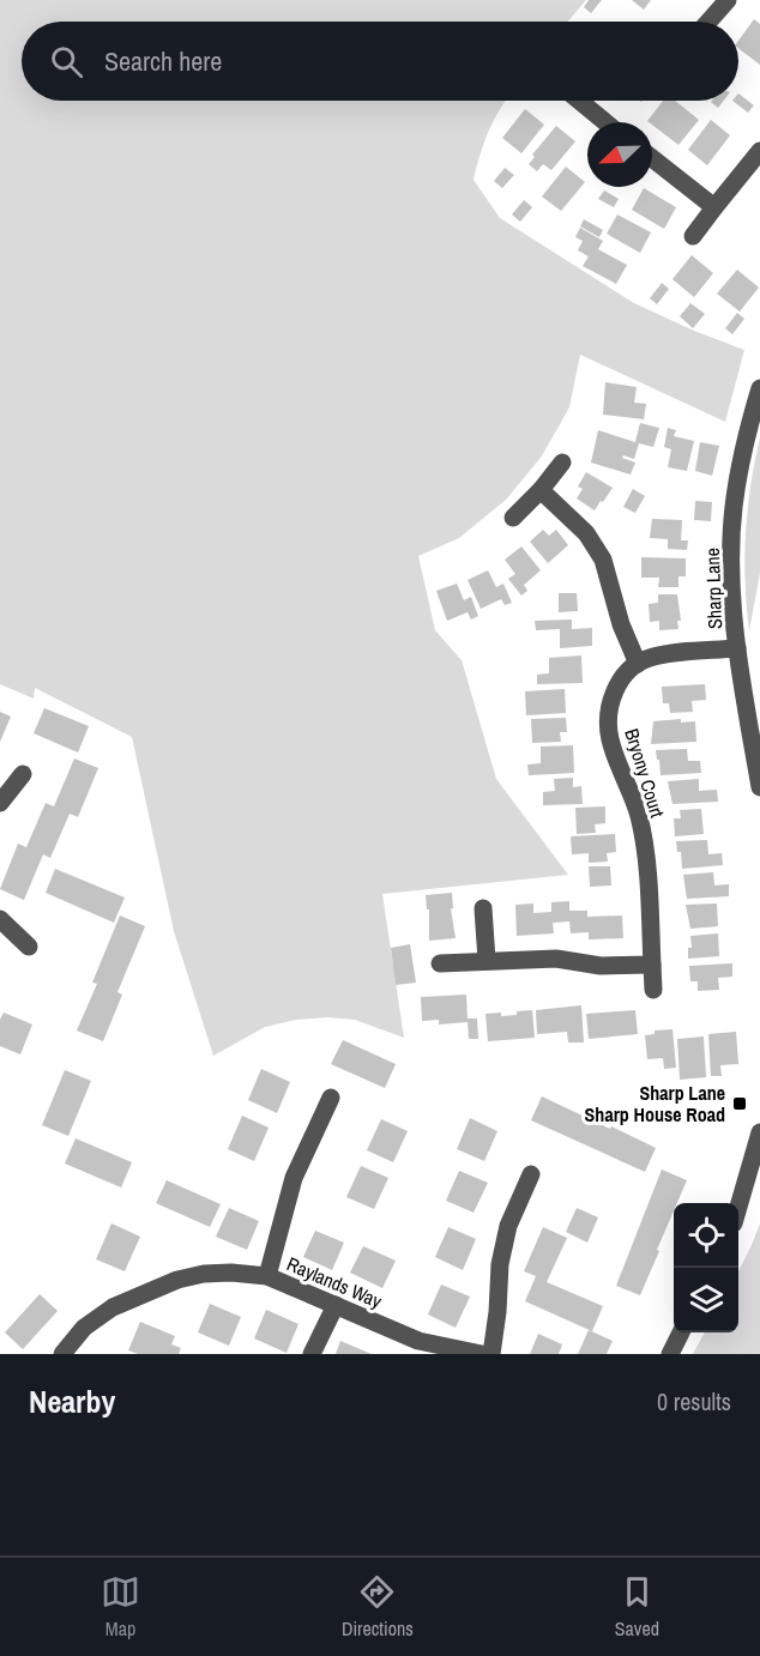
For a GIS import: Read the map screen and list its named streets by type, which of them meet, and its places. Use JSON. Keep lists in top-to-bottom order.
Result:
{
  "streets": {
    "street": ["Sharp Lane", "Bryony Court", "Raylands Way"]
  },
  "places": {
    "transit": ["Sharp Lane Sharp House Road"]
  },
  "north": "bottom left",
  "page": {
    "search": "Search here",
    "heading": ["Nearby", "0 results"],
    "nav": ["Map", "Directions", "Saved"]
  }
}
